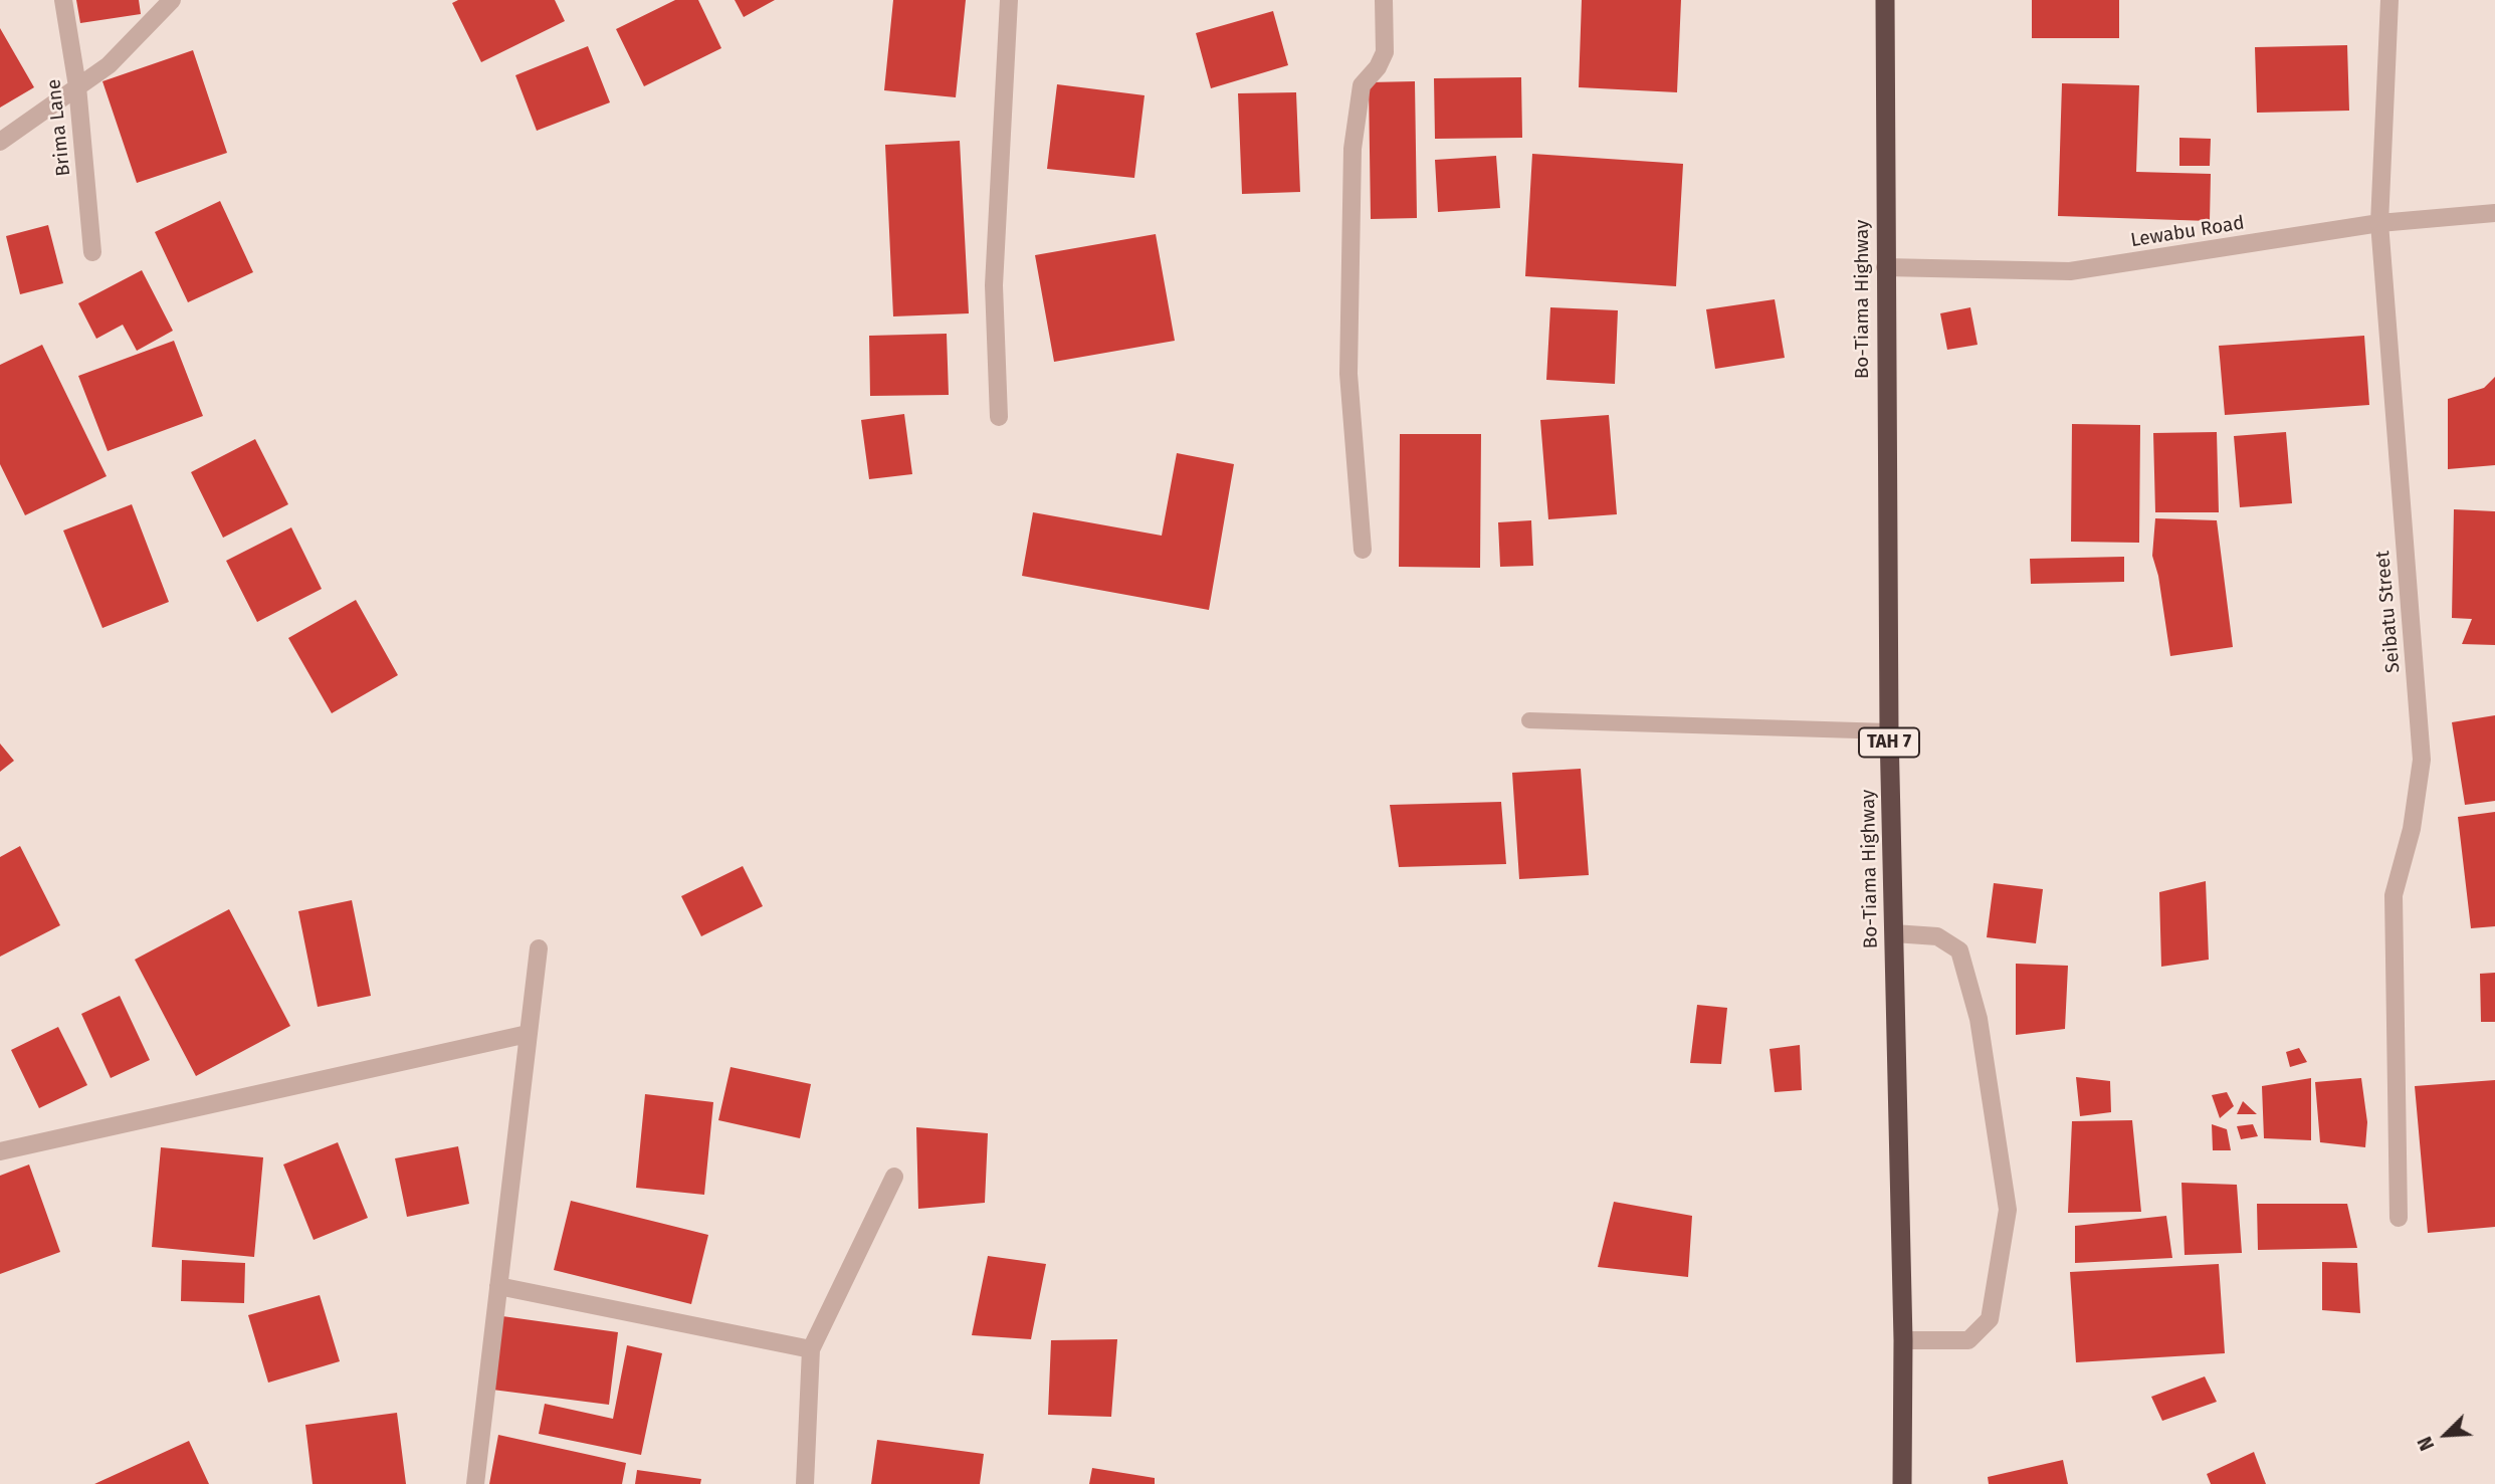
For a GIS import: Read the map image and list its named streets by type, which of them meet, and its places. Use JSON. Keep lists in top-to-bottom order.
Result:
{
  "streets": {
    "highway": ["Bo-Tiama Highway", "TAH 7"],
    "street": ["Brima Lane", "Lewabu Road", "Seibatu Street"]
  },
  "crossings": [
    ["Lewabu Road", "Bo-Tiama Highway"],
    ["Lewabu Road", "Seibatu Street"]
  ],
  "north": "bottom left"
}
